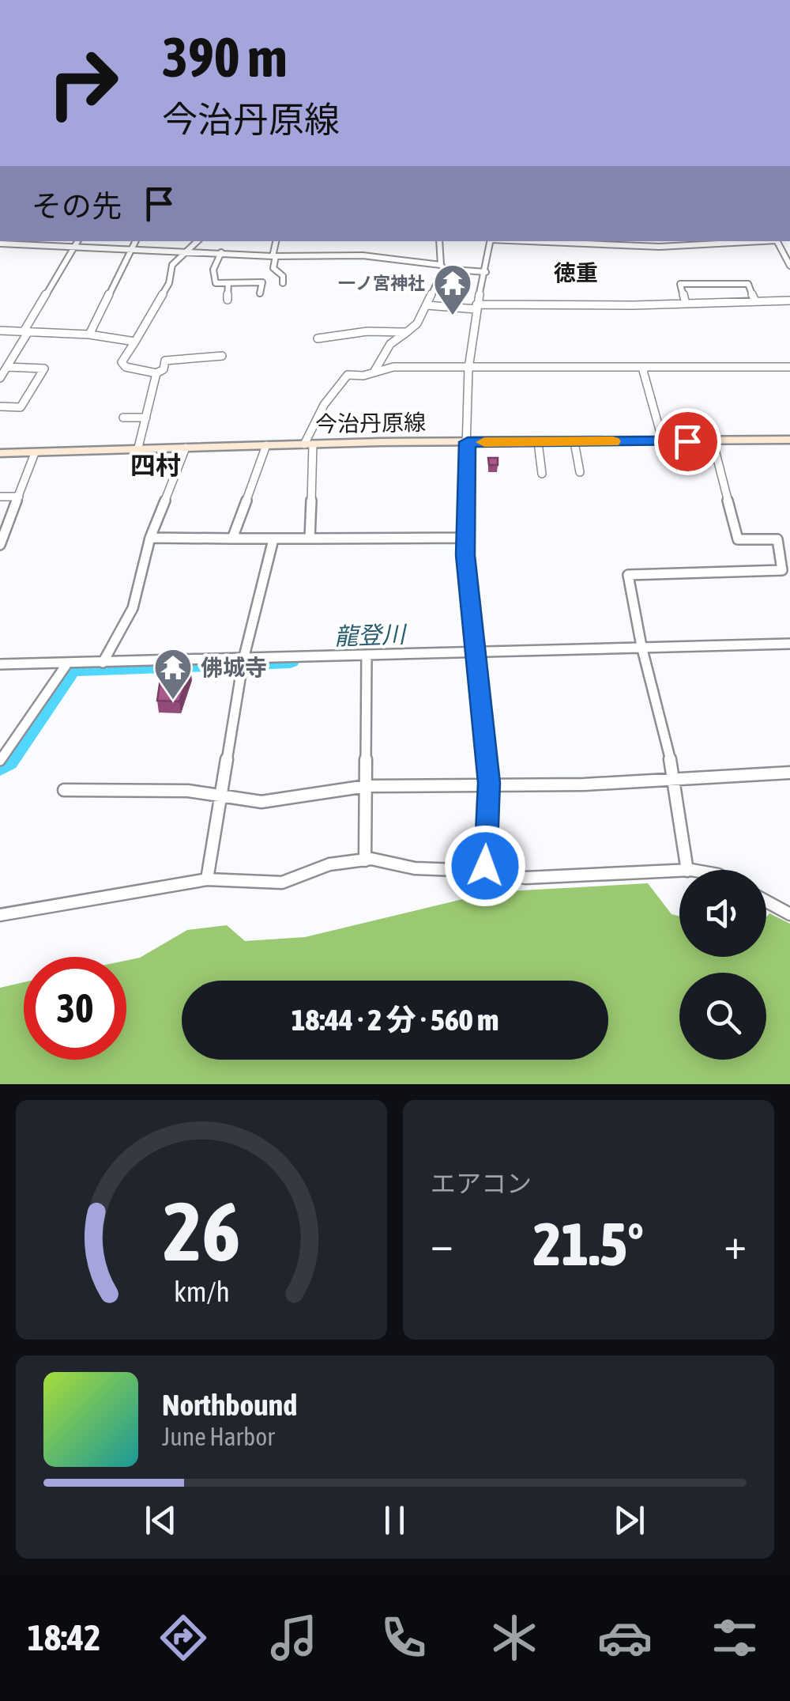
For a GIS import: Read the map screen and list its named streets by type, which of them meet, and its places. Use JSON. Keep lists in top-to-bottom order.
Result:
{
  "streets": {
    "main road": ["今治丹原線"]
  },
  "districts": ["徳重", "四村"],
  "water": ["龍登川"],
  "places": {
    "temple": ["一ノ宮神社", "佛城寺"]
  },
  "page": {
    "turn": ["390 m", "今治丹原線"],
    "then": "その先",
    "limit": "30",
    "trip": "18:44 · 2 分 · 560 m",
    "tile": "エアコン",
    "heat": ["−", "21.5°", "+"],
    "song": ["Northbound", "June Harbor"],
    "tabs": "18:42",
    "gauge": ["26", "km/h"]
  }
}
